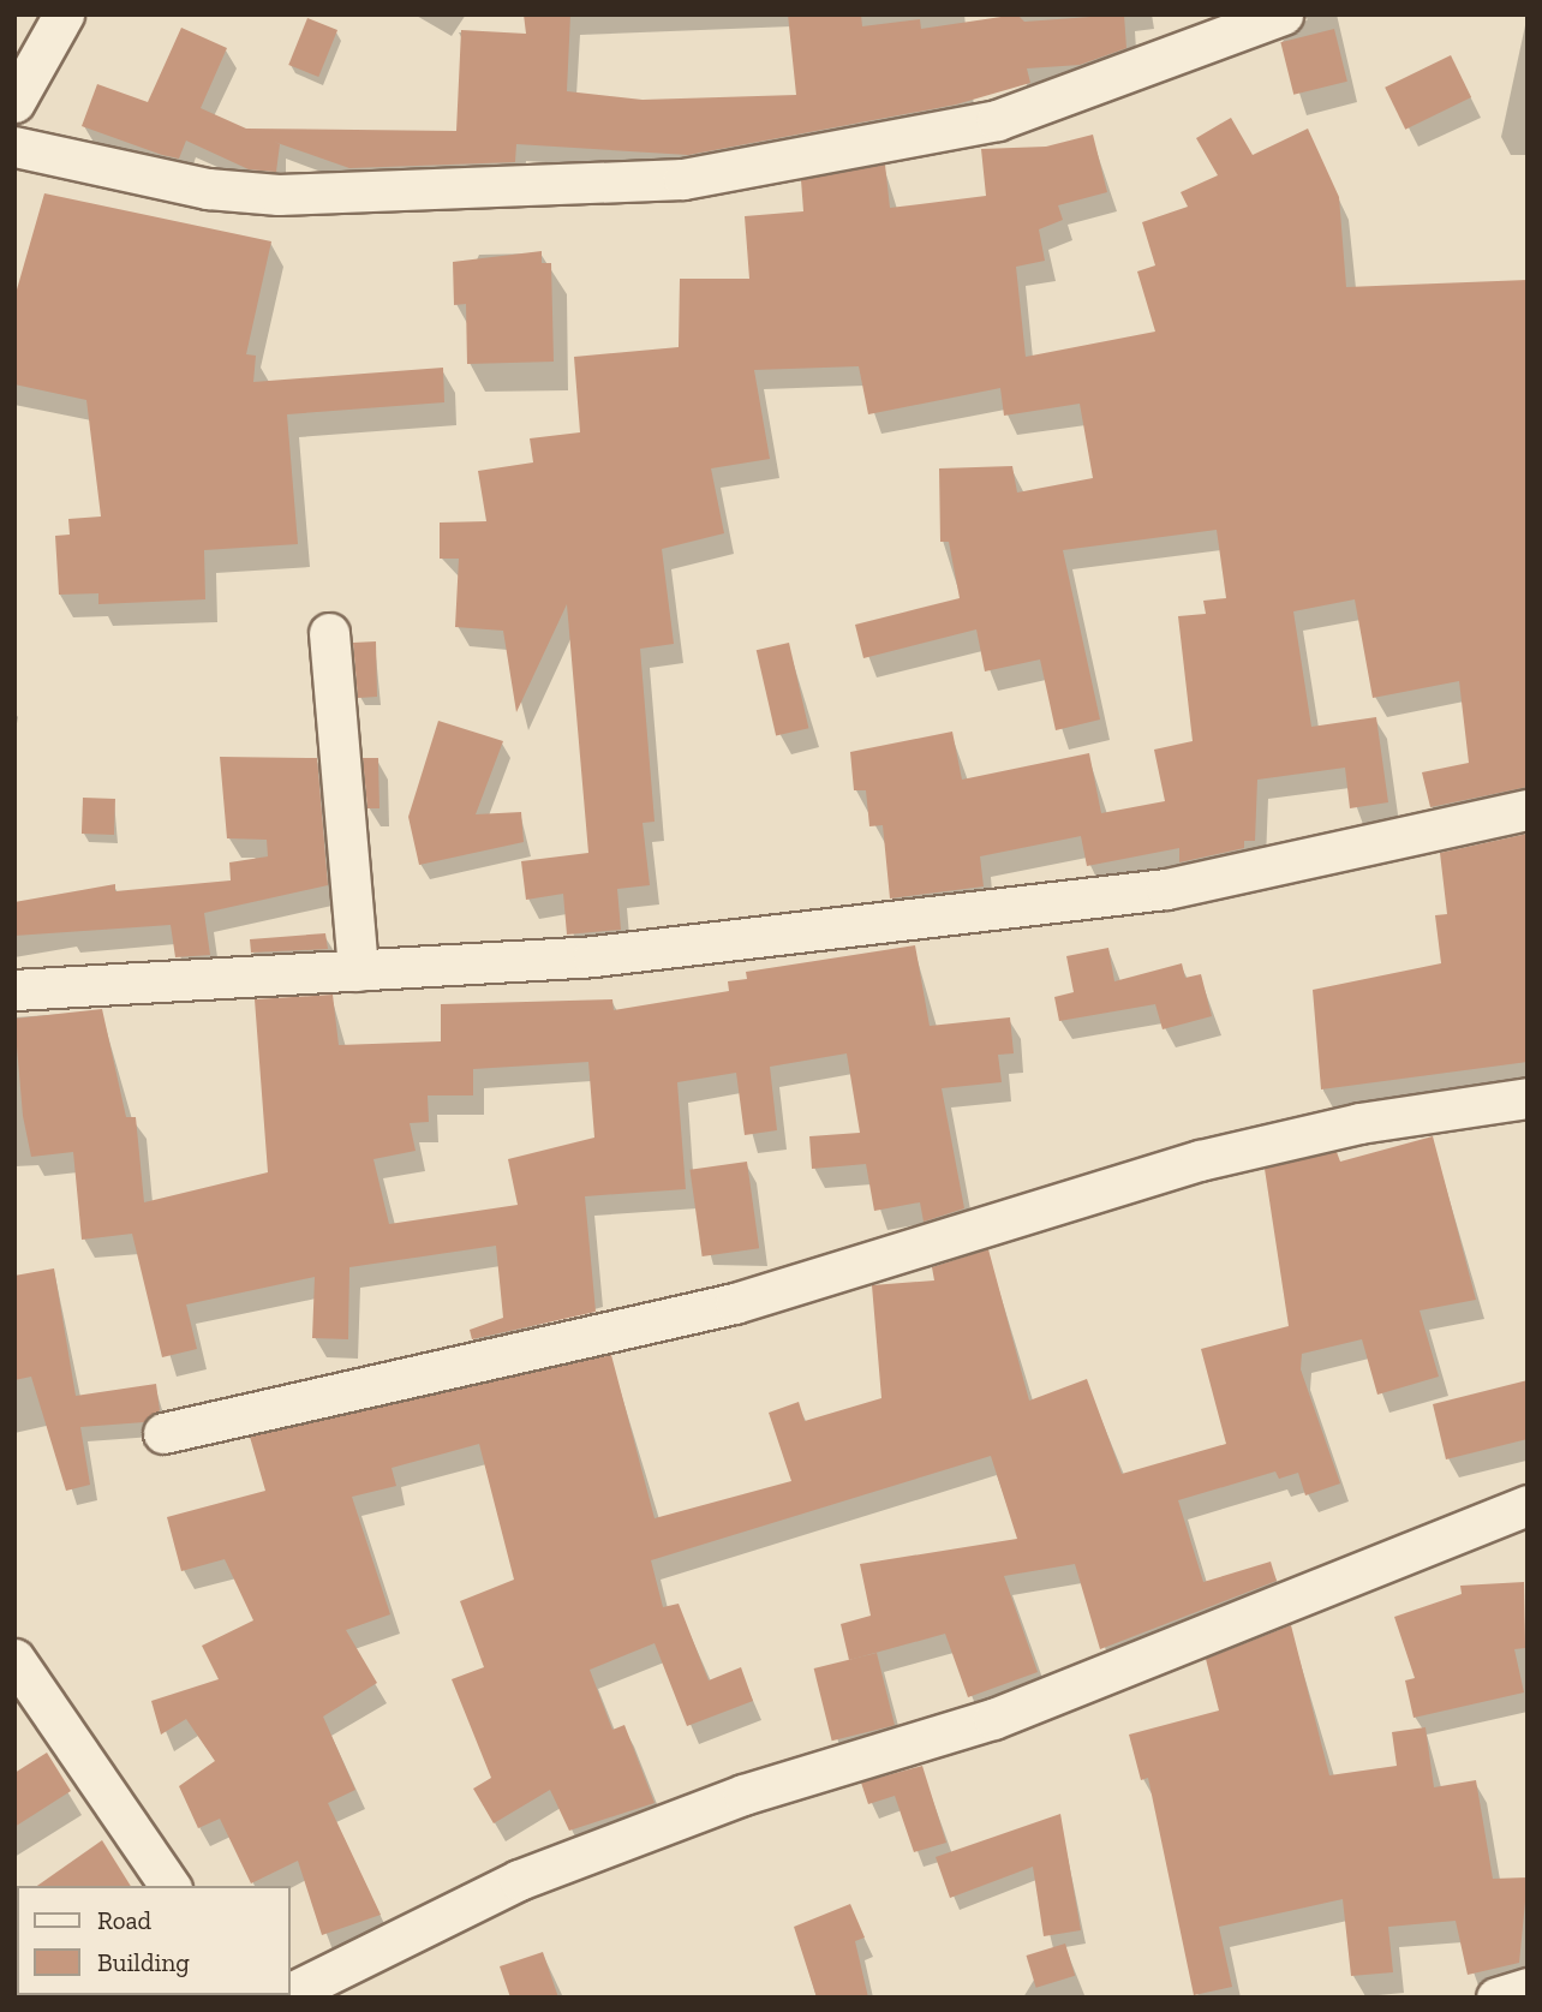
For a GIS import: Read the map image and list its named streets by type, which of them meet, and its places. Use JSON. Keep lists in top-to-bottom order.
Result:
{
  "legend": ["Road", "Building"]
}
